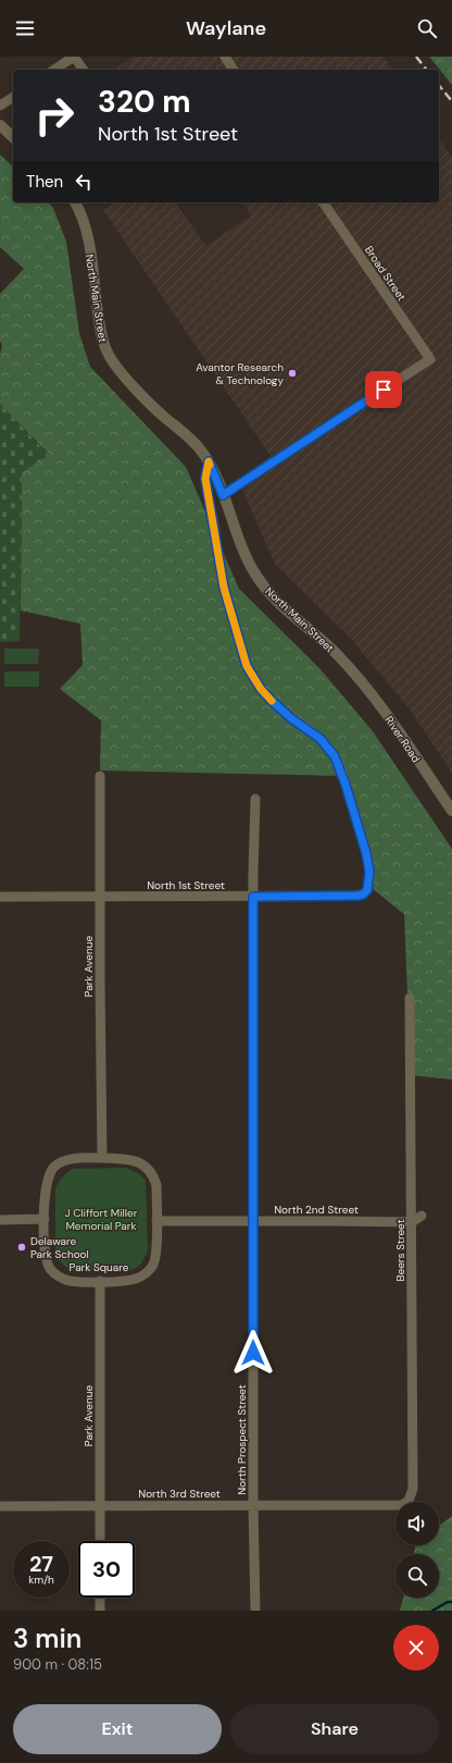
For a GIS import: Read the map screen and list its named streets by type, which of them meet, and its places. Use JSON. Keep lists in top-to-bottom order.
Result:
{
  "streets": {
    "street": [
      "Broad Street",
      "North Main Street",
      "River Road",
      "North 1st Street",
      "Park Avenue",
      "North 2nd Street",
      "Beers Street",
      "Park Square",
      "North Prospect Street",
      "North 3rd Street"
    ]
  },
  "crossings": [
    ["Broad Street", "North Main Street"],
    ["North Main Street", "River Road"],
    ["North Main Street", "North 1st Street"],
    ["North 1st Street", "Park Avenue"],
    ["North 1st Street", "North Prospect Street"],
    ["Park Avenue", "North 2nd Street"],
    ["Park Avenue", "Park Square"],
    ["Park Avenue", "North 3rd Street"],
    ["North 2nd Street", "Beers Street"],
    ["North 2nd Street", "Park Square"],
    ["North 2nd Street", "North Prospect Street"],
    ["Beers Street", "North 3rd Street"],
    ["North Prospect Street", "North 3rd Street"]
  ],
  "parks": ["J Cliffort Miller Memorial Park"],
  "places": ["Avantor Research & Technology", "Delaware Park School"],
  "page": {
    "header": "Waylane",
    "turn": ["320 m", "North 1st Street"],
    "then": "Then",
    "speed": "27 km/h",
    "limit": "30",
    "heading": ["3 min", "900 m · 08:15"],
    "buttons": ["Exit", "Share"]
  }
}
